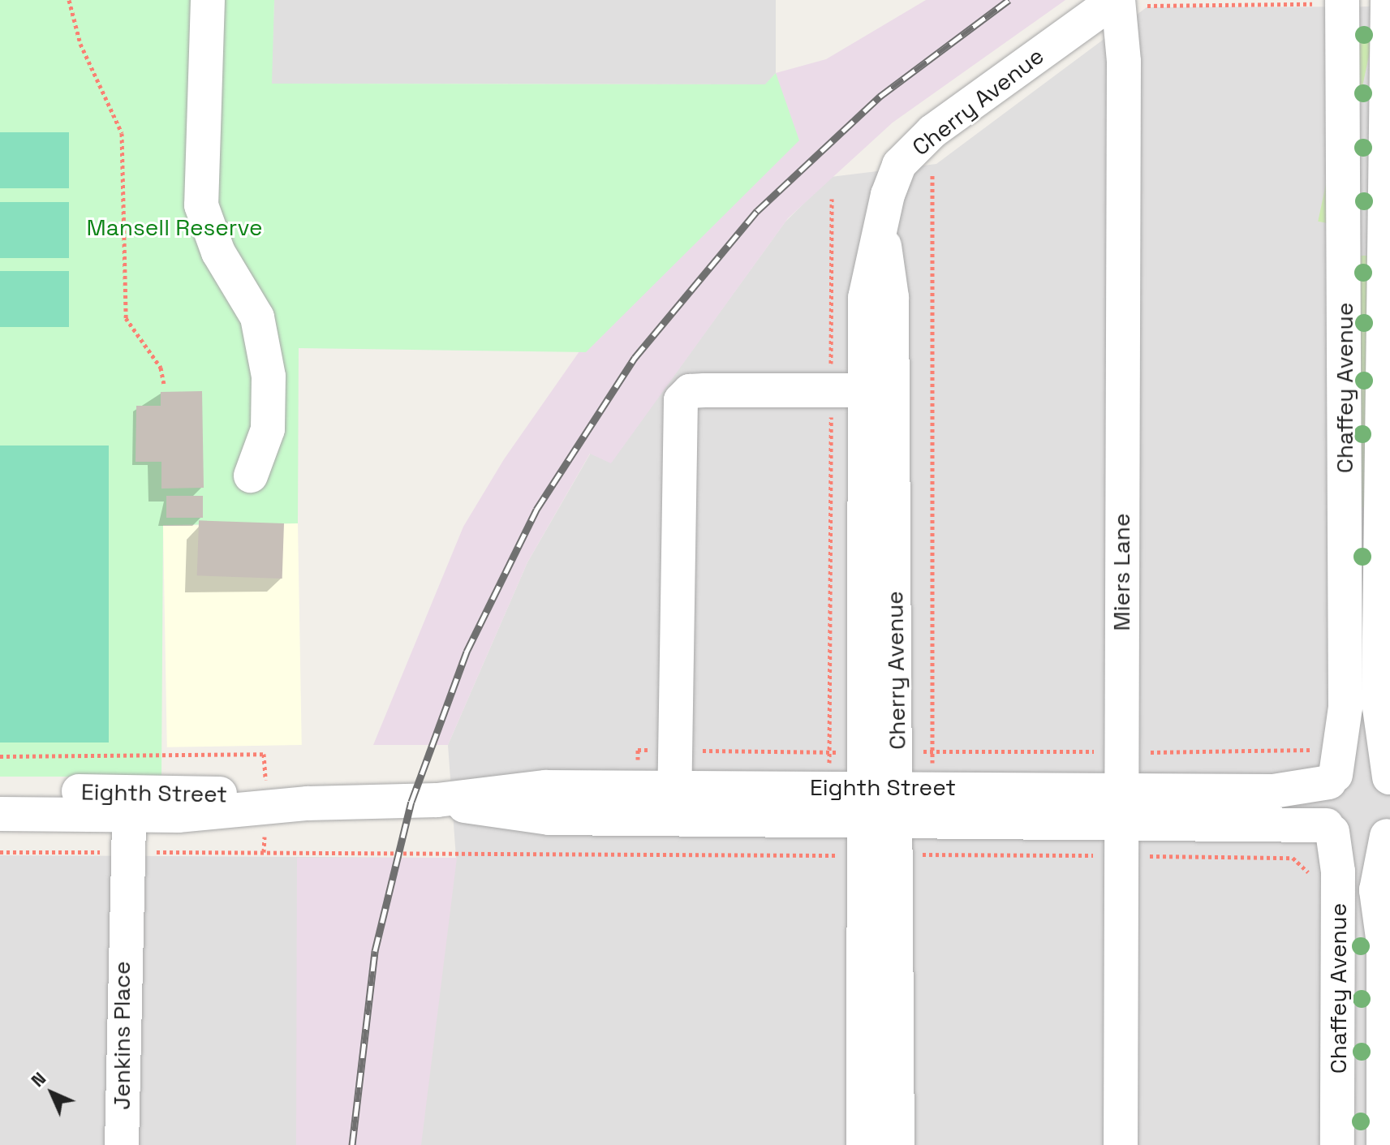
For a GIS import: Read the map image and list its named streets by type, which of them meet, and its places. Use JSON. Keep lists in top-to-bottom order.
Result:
{
  "streets": {
    "street": [
      "Cherry Avenue",
      "Chaffey Avenue",
      "Miers Lane",
      "Eighth Street",
      "Jenkins Place"
    ]
  },
  "crossings": [
    ["Cherry Avenue", "Miers Lane"],
    ["Cherry Avenue", "Eighth Street"],
    ["Chaffey Avenue", "Eighth Street"],
    ["Miers Lane", "Eighth Street"],
    ["Eighth Street", "Jenkins Place"]
  ],
  "parks": ["Mansell Reserve"],
  "north": "top left"
}
